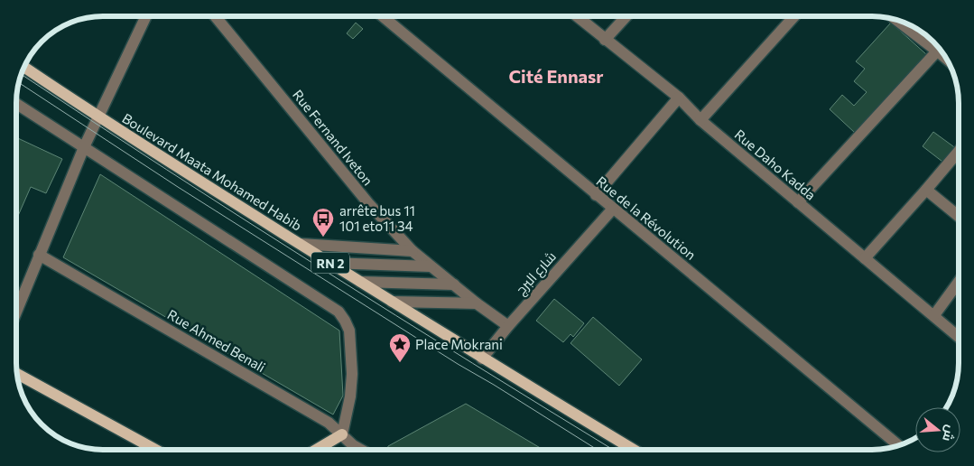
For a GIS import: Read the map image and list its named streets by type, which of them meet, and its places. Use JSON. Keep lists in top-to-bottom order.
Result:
{
  "streets": {
    "main road": ["Boulevard Maata Mohamed Habib", "RN 2"],
    "street": [
      "Rue Fernand Iveton",
      "Rue Daho Kadda",
      "Rue de la Révolution",
      "شارع البرج",
      "Rue Ahmed Benali"
    ]
  },
  "crossings": [
    ["Rue Fernand Iveton", "شارع البرج"],
    ["Boulevard Maata Mohamed Habib", "شارع البرج"],
    ["Rue de la Révolution", "شارع البرج"]
  ],
  "districts": ["Cité Ennasr"],
  "places": {
    "bus stop": ["arrête bus 11 101 eto11 34"],
    "place": ["Place Mokrani"]
  },
  "north": "right"
}
